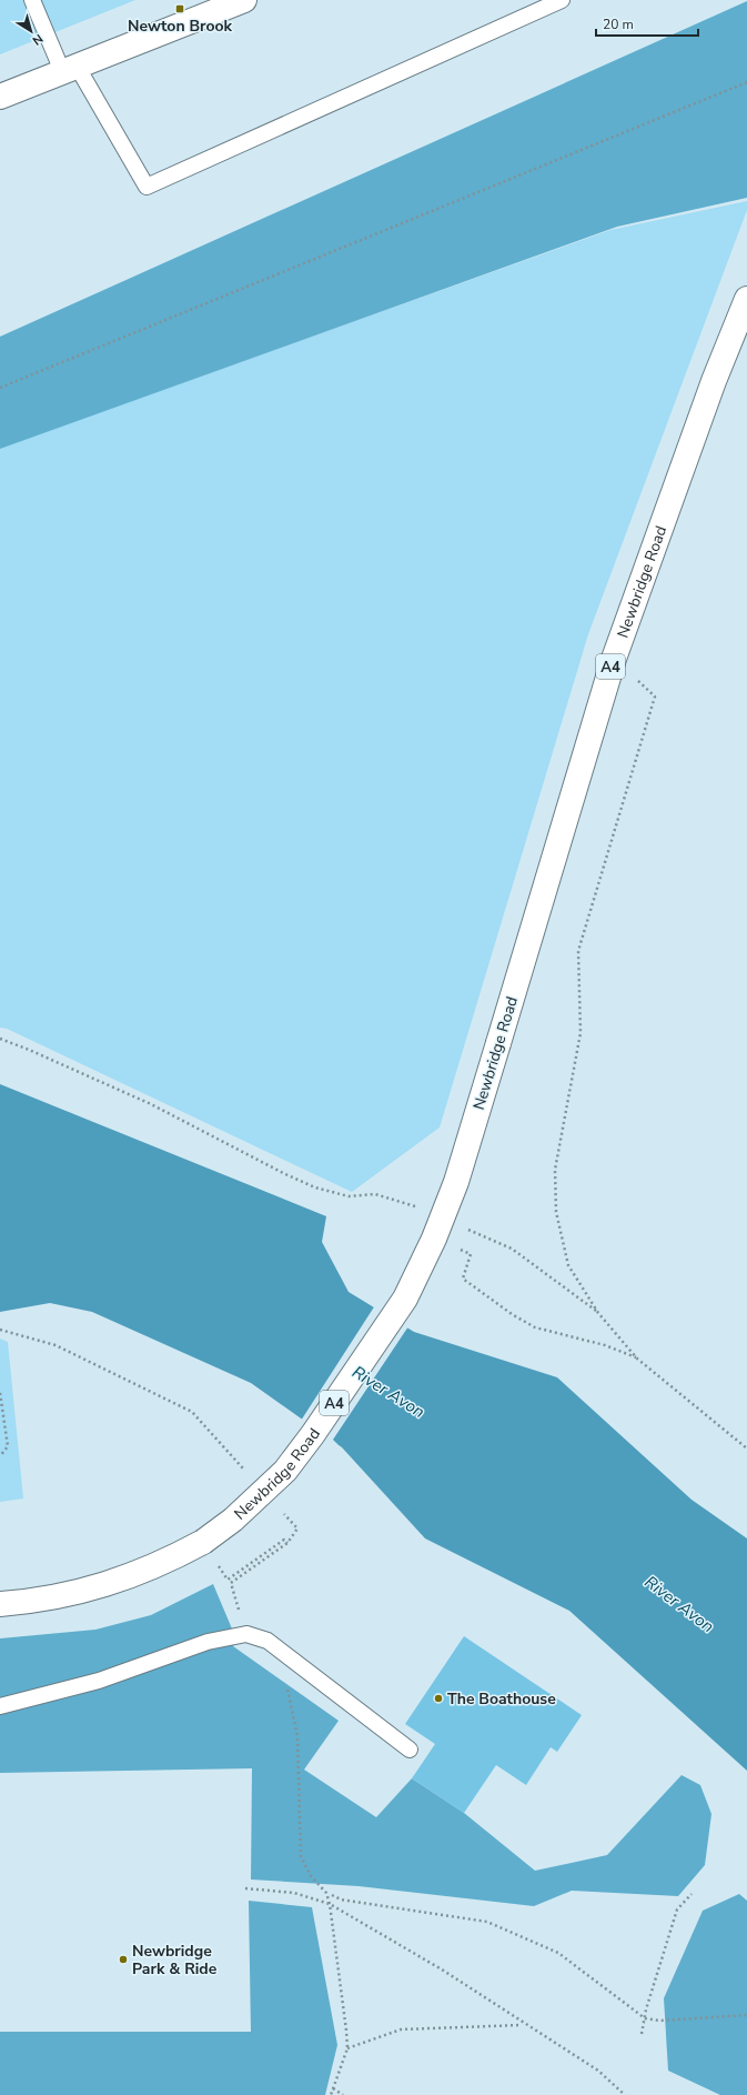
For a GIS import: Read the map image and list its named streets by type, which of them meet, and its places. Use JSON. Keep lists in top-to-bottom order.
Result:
{
  "streets": {
    "main road": ["Newbridge Road", "A4"]
  },
  "water": ["River Avon"],
  "places": {
    "transit": ["Newton Brook"],
    "other": ["The Boathouse", "Newbridge Park & Ride"]
  },
  "scale_bar": "20 m",
  "north": "bottom right"
}
